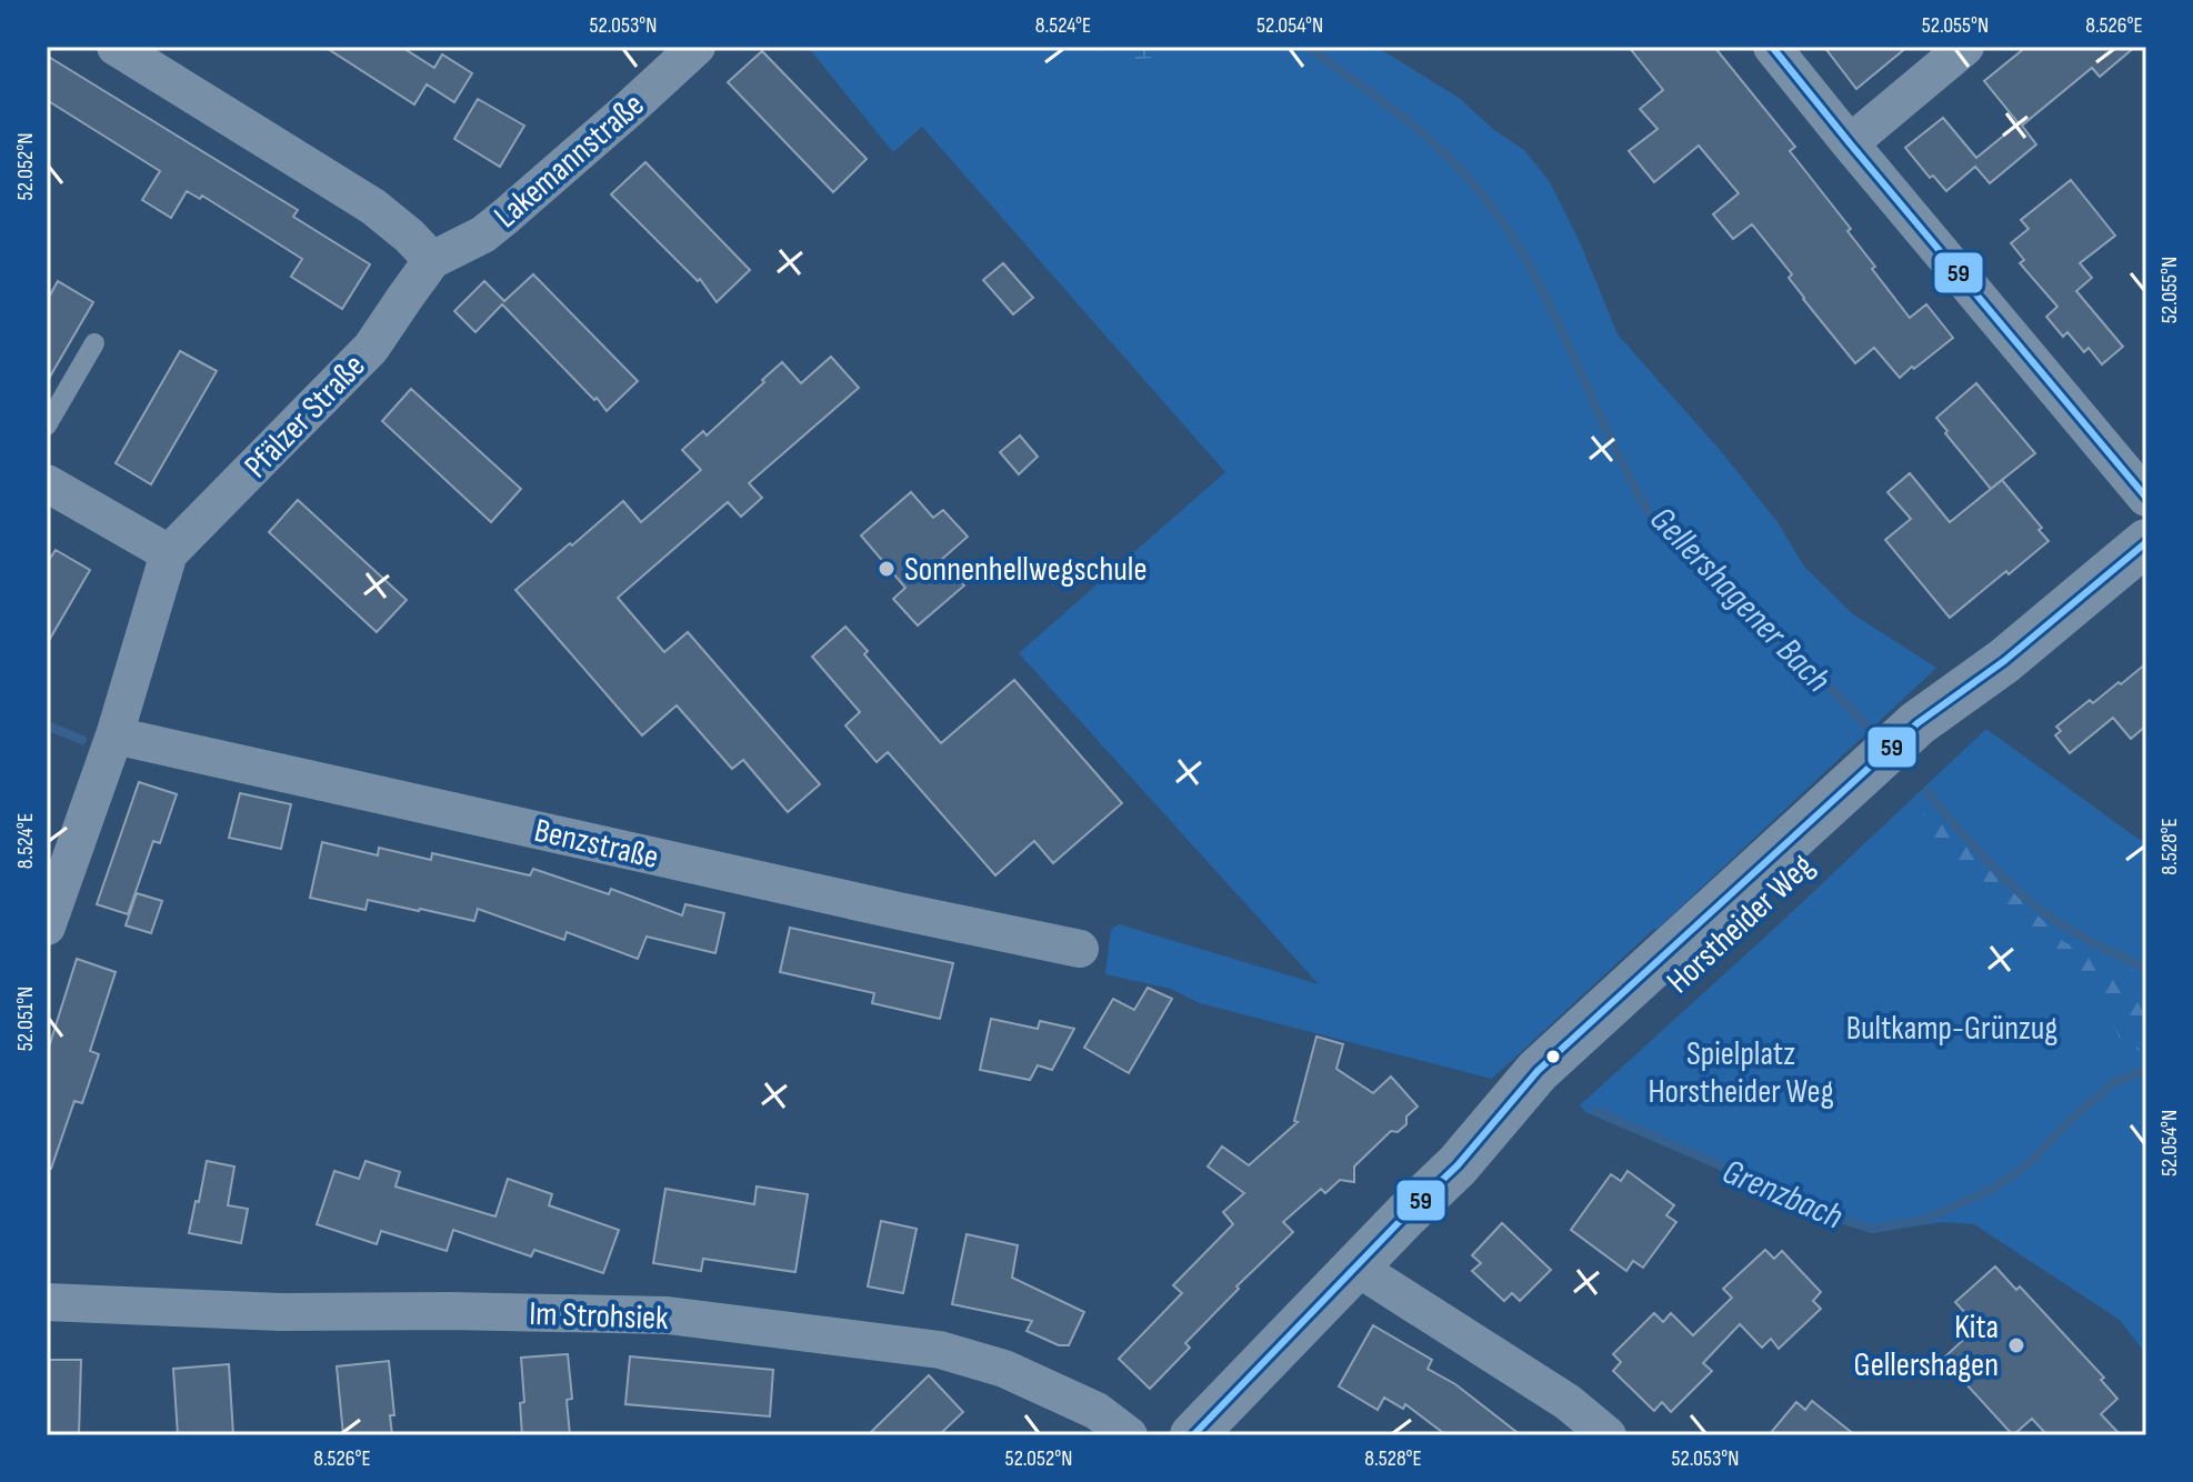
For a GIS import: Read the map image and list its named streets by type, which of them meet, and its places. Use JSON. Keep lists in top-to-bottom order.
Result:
{
  "streets": {
    "street": [
      "Lakemannstraße",
      "Pfälzer Straße",
      "Benzstraße",
      "Horstheider Weg",
      "Im Strohsiek"
    ]
  },
  "crossings": [
    ["Lakemannstraße", "Pfälzer Straße"],
    ["Pfälzer Straße", "Benzstraße"]
  ],
  "water": ["Gellershagener Bach", "Grenzbach"],
  "parks": ["Bultkamp-Grünzug", "Spielplatz Horstheider Weg"],
  "places": ["Sonnenhellwegschule", "Kita Gellershagen"],
  "lines": ["transit line 59"],
  "coordinates": [
    "52.053°N",
    "8.524°E",
    "52.054°N",
    "52.055°N",
    "8.526°E",
    "52.052°N",
    "8.528°E",
    "52.051°N"
  ]
}
